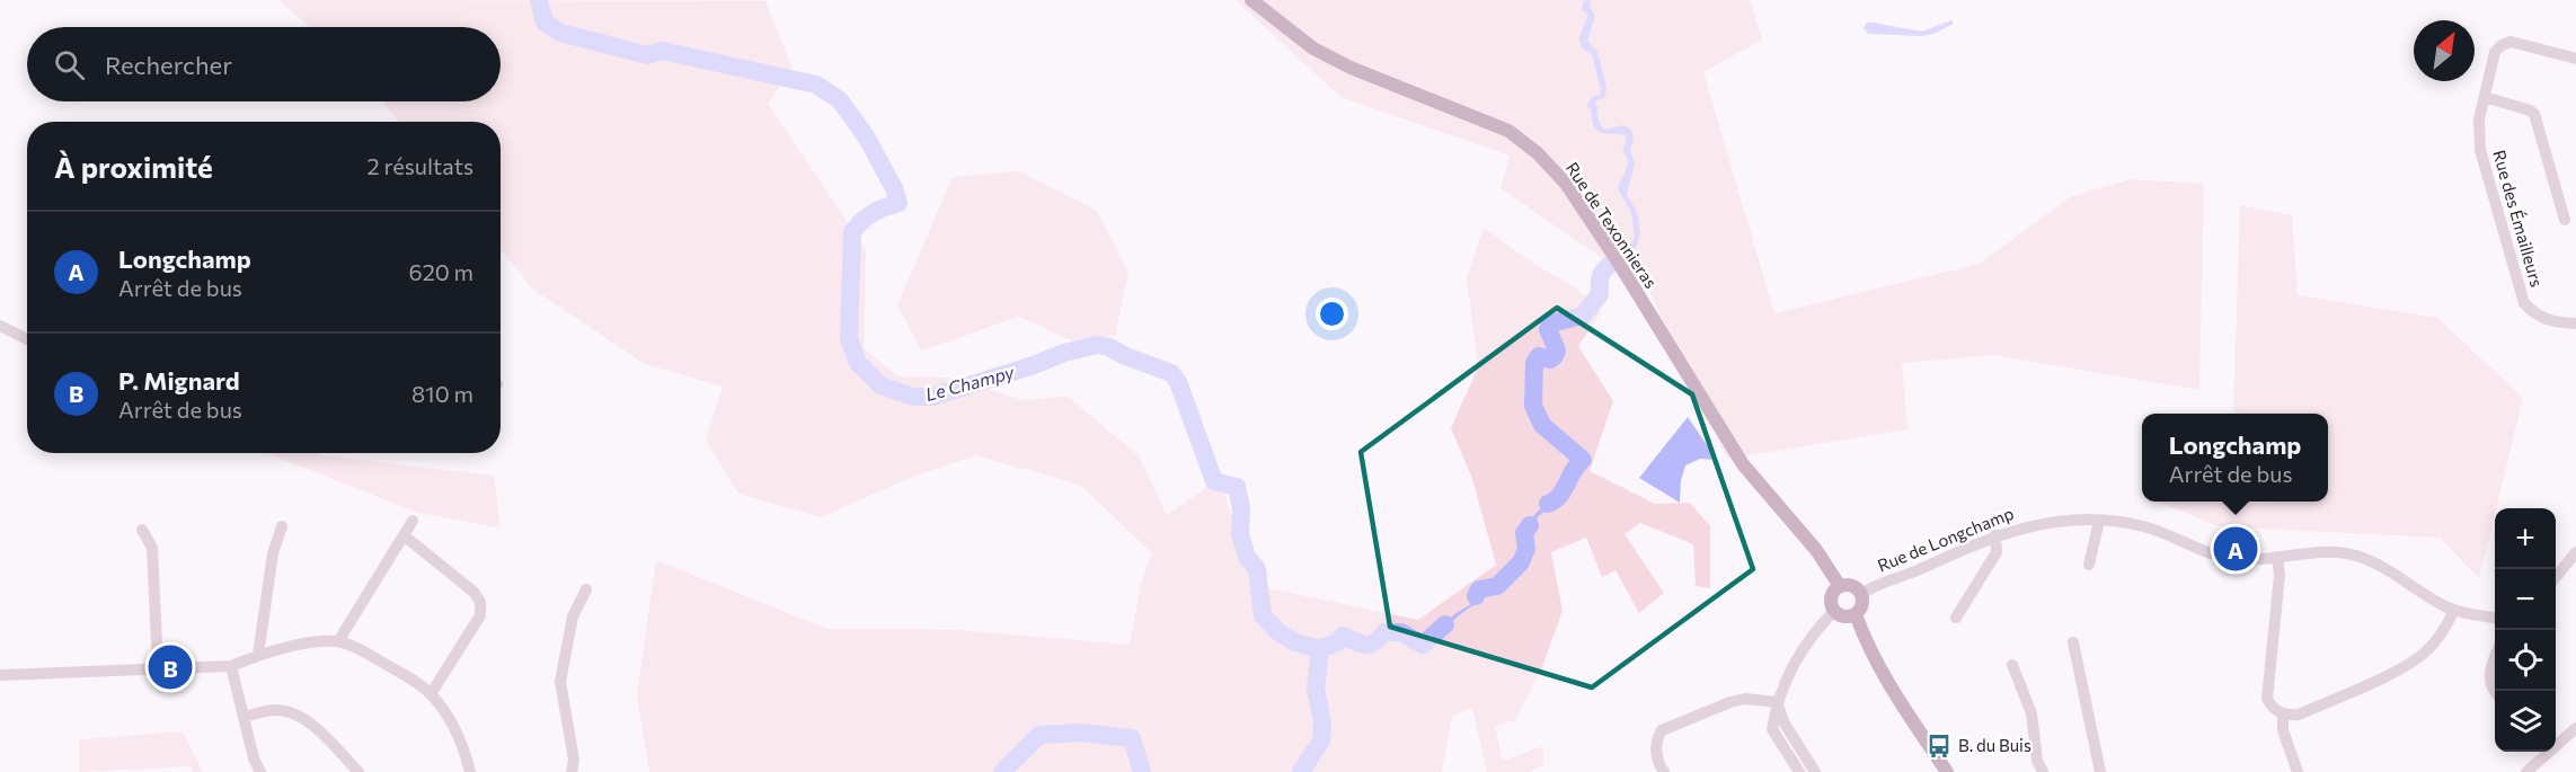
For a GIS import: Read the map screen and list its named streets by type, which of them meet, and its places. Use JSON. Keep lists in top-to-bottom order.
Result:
{
  "streets": {
    "main road": ["Rue de Texonnieras"],
    "street": ["Rue des Émailleurs", "Rue de Longchamp"]
  },
  "crossings": [
    ["Rue de Texonnieras", "Rue de Longchamp"]
  ],
  "water": ["Le Champy"],
  "places": {
    "bus stop": ["B. du Buis"]
  },
  "north": "top right",
  "page": {
    "search": "Rechercher",
    "heading": ["À proximité", "2 résultats"],
    "list": [
      {
        "mark": "A",
        "name": "Longchamp",
        "note": "Arrêt de bus",
        "value": "620 m"
      },
      {
        "mark": "B",
        "name": "P. Mignard",
        "note": "Arrêt de bus",
        "value": "810 m"
      }
    ],
    "popup": ["Longchamp", "Arrêt de bus"],
    "map_buttons": ["+", "−"],
    "pins": ["A", "B"]
  }
}
